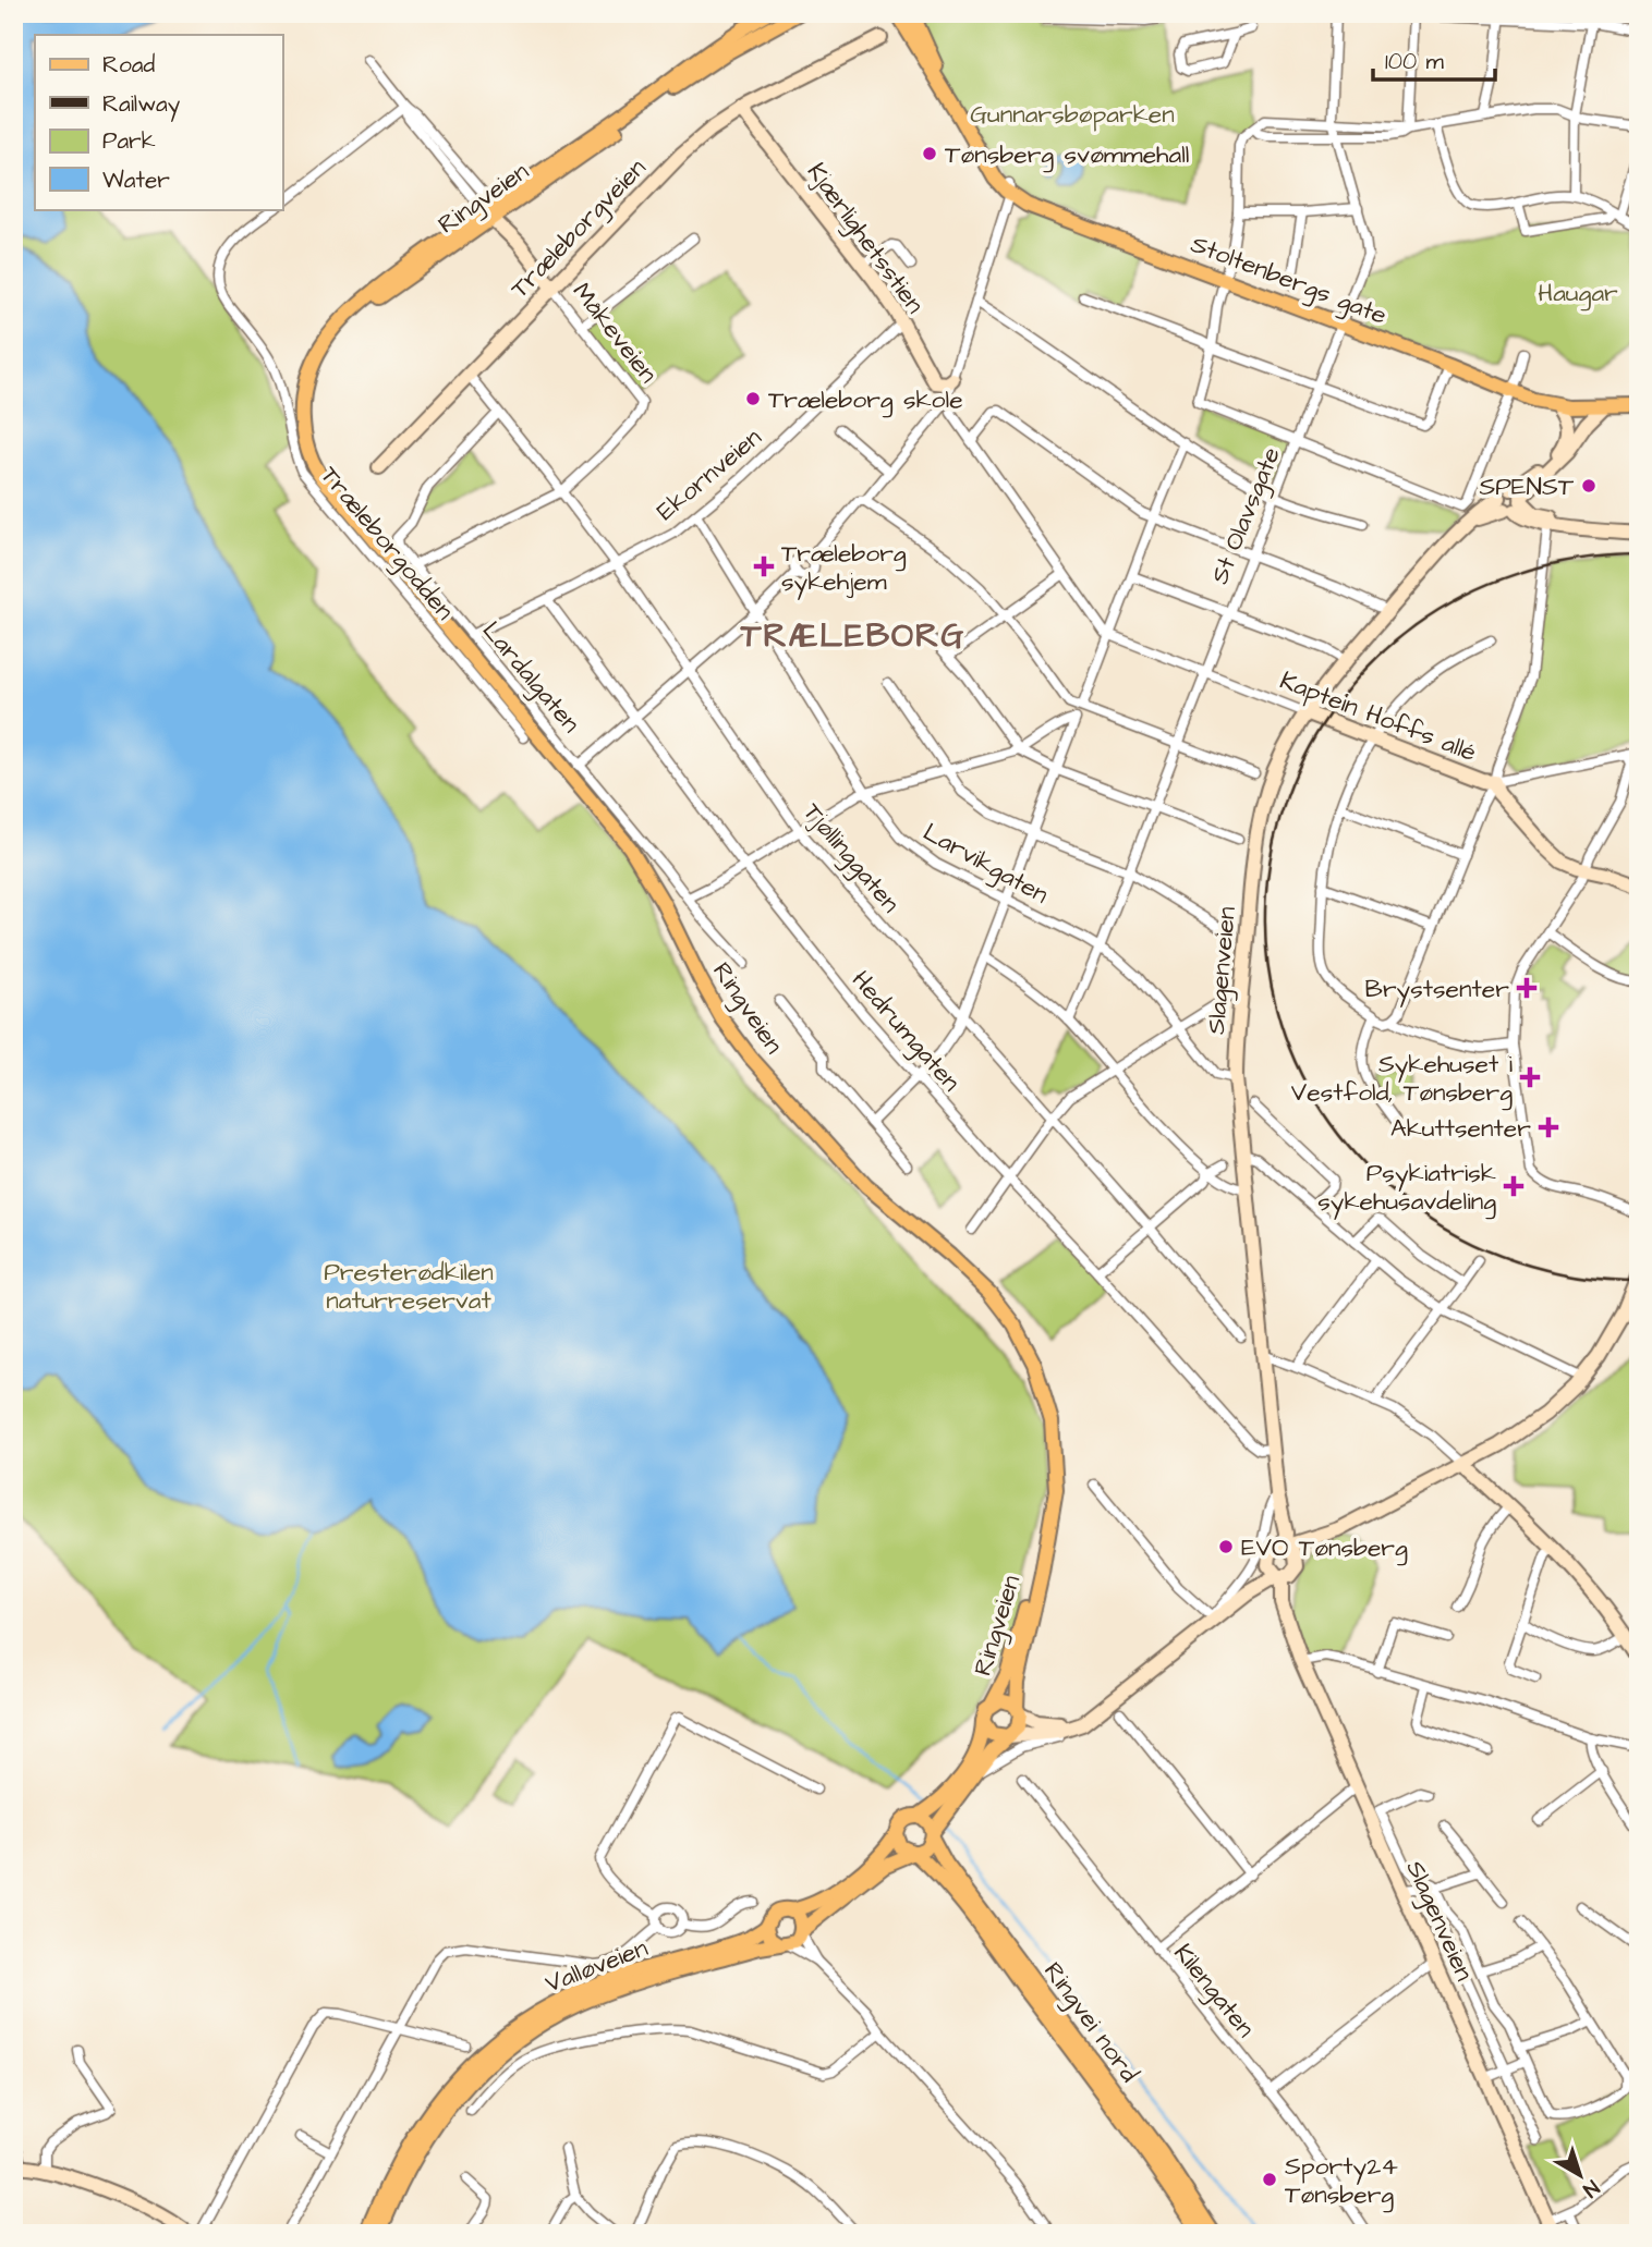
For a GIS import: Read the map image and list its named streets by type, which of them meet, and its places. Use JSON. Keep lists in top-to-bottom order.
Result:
{
  "streets": {
    "main road": [
      "Ringveien",
      "Træleborgveien",
      "Kjærlighetsstien",
      "Stoltenbergs gate",
      "Måkeveien",
      "Kaptein Hoffs allé",
      "Slagenveien",
      "Valløveien",
      "Ringvei nord"
    ],
    "street": [
      "Ekornveien",
      "St Olavsgate",
      "Træleborgodden",
      "Lardalgaten",
      "Tjøllinggaten",
      "Larvikgaten",
      "Hedrumgaten",
      "Kilengaten"
    ]
  },
  "crossings": [
    ["Ringveien", "Måkeveien"],
    ["Ringveien", "Valløveien"],
    ["Ringveien", "Ringvei nord"],
    ["Træleborgveien", "Kjærlighetsstien"],
    ["Træleborgveien", "Måkeveien"],
    ["Træleborgveien", "Tjøllinggaten"],
    ["Kjærlighetsstien", "Ekornveien"],
    ["Stoltenbergs gate", "St Olavsgate"],
    ["Stoltenbergs gate", "Slagenveien"],
    ["Måkeveien", "Lardalgaten"],
    ["Måkeveien", "Tjøllinggaten"],
    ["Ekornveien", "Lardalgaten"],
    ["Ekornveien", "Tjøllinggaten"],
    ["Ekornveien", "Larvikgaten"],
    ["Ekornveien", "Hedrumgaten"],
    ["St Olavsgate", "Kaptein Hoffs allé"],
    ["St Olavsgate", "Larvikgaten"],
    ["Lardalgaten", "Tjøllinggaten"],
    ["Kaptein Hoffs allé", "Slagenveien"],
    ["Larvikgaten", "Slagenveien"],
    ["Slagenveien", "Hedrumgaten"],
    ["Valløveien", "Ringvei nord"]
  ],
  "districts": ["TRÆLEBORG"],
  "parks": ["Gunnarsbøparken", "Haugar", "Presterødkilen naturreservat"],
  "places": {
    "other": [
      "Tønsberg svømmehall",
      "Træleborg skole",
      "SPENST",
      "EVO Tønsberg",
      "Sporty24 Tønsberg"
    ],
    "health": [
      "Træleborg sykehjem",
      "Brystsenter",
      "Sykehuset i Vestfold, Tønsberg",
      "Akuttsenter",
      "Psykiatrisk sykehusavdeling"
    ]
  },
  "legend": [
    "Road",
    "Railway",
    "Park",
    "Water"
  ],
  "scale_bar": "100 m",
  "north": "bottom right"
}
